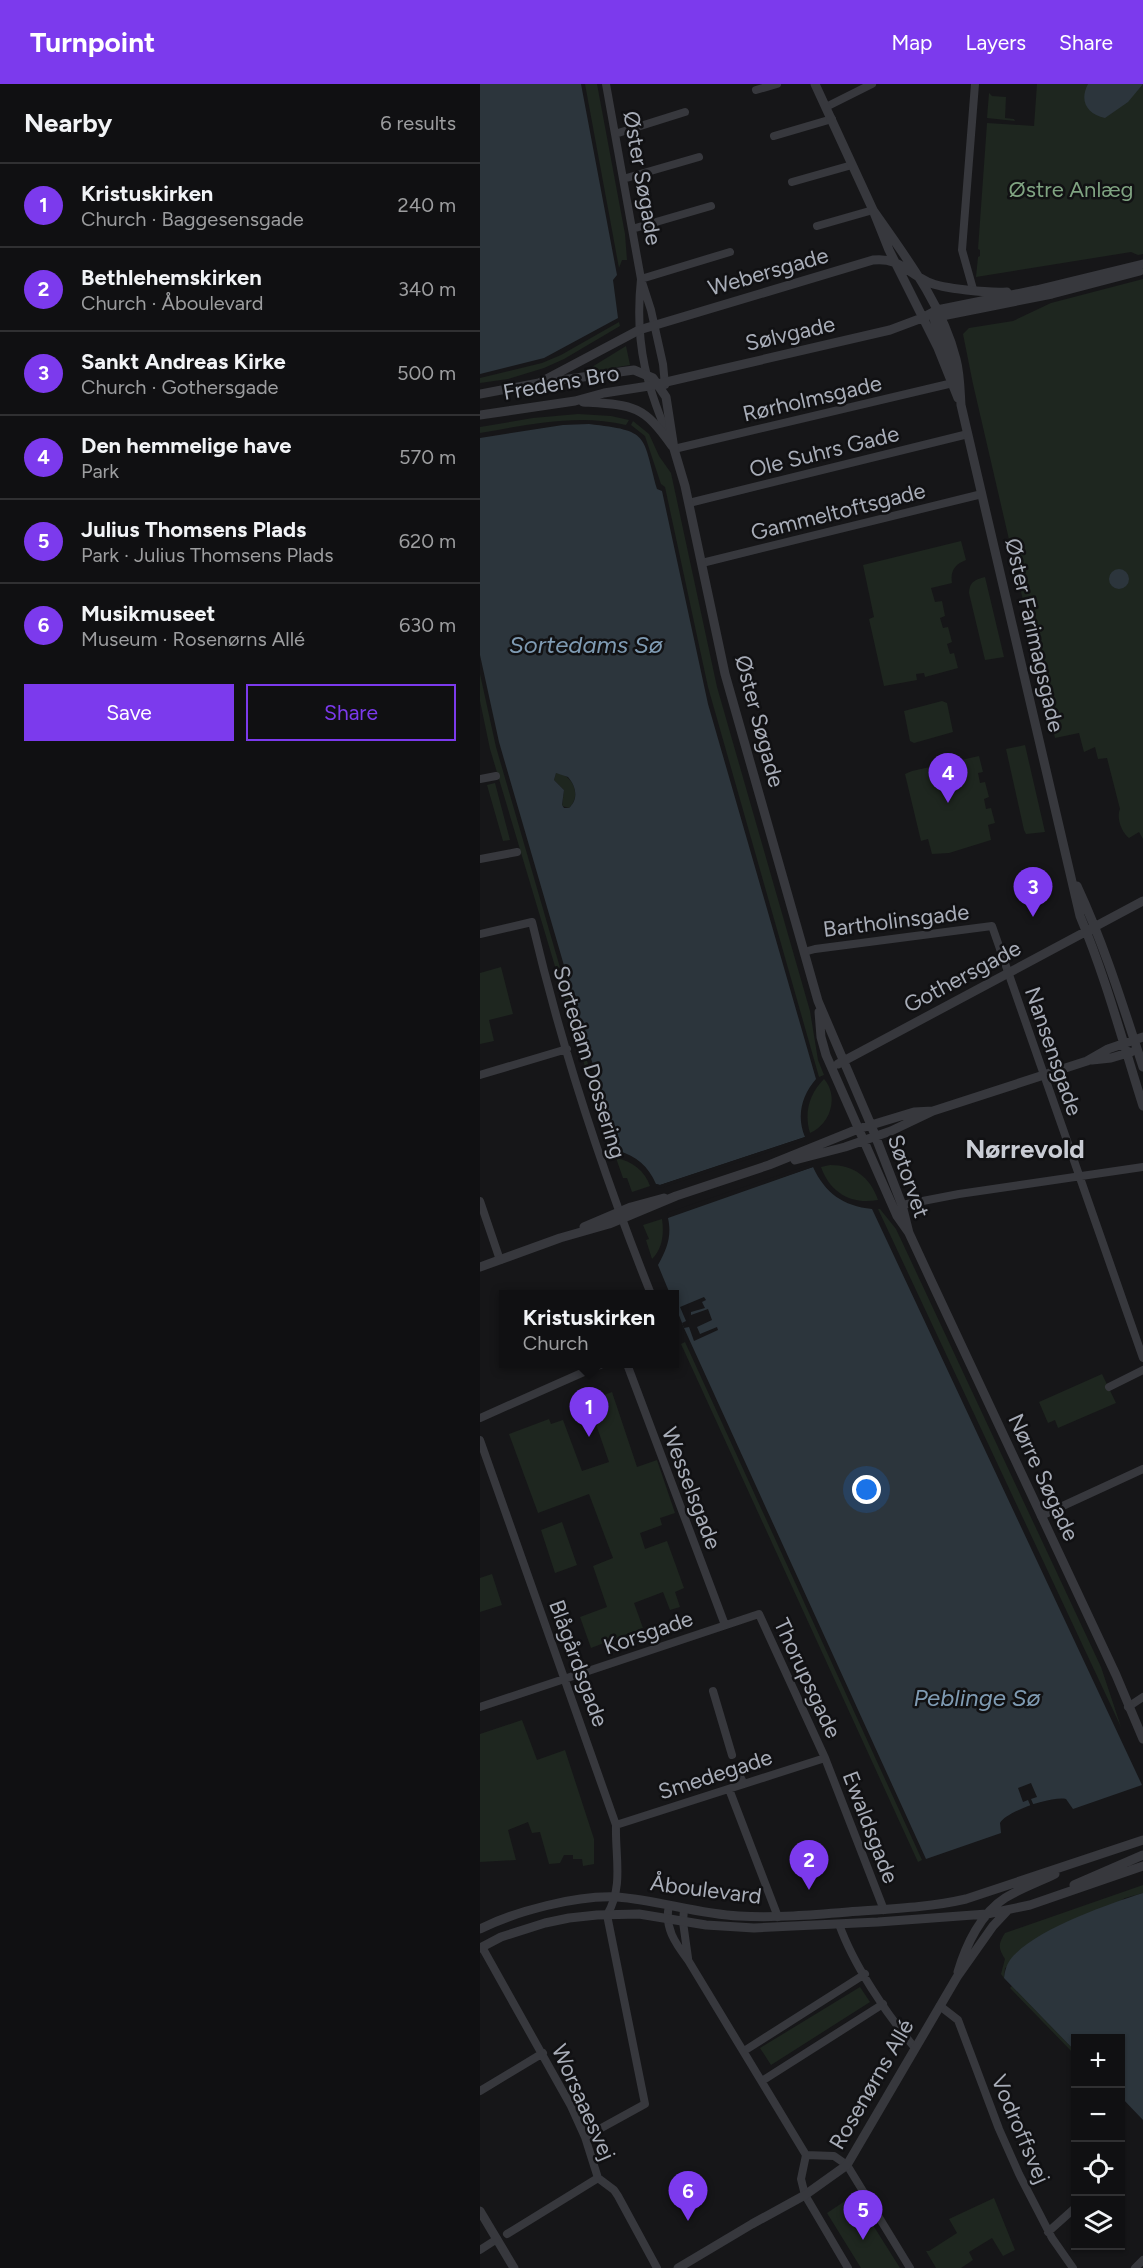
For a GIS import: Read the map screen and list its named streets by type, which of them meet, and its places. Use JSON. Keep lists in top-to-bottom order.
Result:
{
  "streets": {
    "street": [
      "Øster Søgade",
      "Webersgade",
      "Sølvgade",
      "Fredens Bro",
      "Rørholmsgade",
      "Ole Suhrs Gade",
      "Gammeltoftsgade",
      "Øster Farimagsgade",
      "Bartholinsgade",
      "Gothersgade",
      "Nansensgade",
      "Sortedam Dossering",
      "Søtorvet",
      "Nørre Søgade",
      "Wesselsgade",
      "Korsgade",
      "Blågårdsgade",
      "Thorupsgade",
      "Smedegade",
      "Ewaldsgade",
      "Åboulevard",
      "Rosenørns Allé",
      "Worsaaesvej",
      "Vodroffsvej"
    ]
  },
  "crossings": [
    ["Øster Søgade", "Webersgade"],
    ["Øster Søgade", "Sølvgade"],
    ["Øster Søgade", "Fredens Bro"],
    ["Øster Søgade", "Rørholmsgade"],
    ["Øster Søgade", "Ole Suhrs Gade"],
    ["Øster Søgade", "Gammeltoftsgade"],
    ["Øster Søgade", "Bartholinsgade"],
    ["Øster Søgade", "Søtorvet"],
    ["Webersgade", "Sølvgade"],
    ["Webersgade", "Fredens Bro"],
    ["Webersgade", "Øster Farimagsgade"],
    ["Sølvgade", "Fredens Bro"],
    ["Sølvgade", "Øster Farimagsgade"],
    ["Rørholmsgade", "Øster Farimagsgade"],
    ["Ole Suhrs Gade", "Øster Farimagsgade"],
    ["Gammeltoftsgade", "Øster Farimagsgade"],
    ["Øster Farimagsgade", "Gothersgade"],
    ["Bartholinsgade", "Nansensgade"],
    ["Gothersgade", "Nansensgade"],
    ["Gothersgade", "Søtorvet"],
    ["Søtorvet", "Nørre Søgade"],
    ["Wesselsgade", "Korsgade"],
    ["Korsgade", "Blågårdsgade"],
    ["Korsgade", "Thorupsgade"],
    ["Blågårdsgade", "Smedegade"],
    ["Blågårdsgade", "Åboulevard"],
    ["Thorupsgade", "Smedegade"],
    ["Thorupsgade", "Ewaldsgade"],
    ["Smedegade", "Ewaldsgade"],
    ["Ewaldsgade", "Åboulevard"],
    ["Åboulevard", "Rosenørns Allé"],
    ["Åboulevard", "Worsaaesvej"],
    ["Rosenørns Allé", "Vodroffsvej"]
  ],
  "districts": ["Nørrevold"],
  "water": ["Sortedams Sø", "Peblinge Sø"],
  "parks": ["Østre Anlæg"],
  "page": {
    "header": "Turnpoint",
    "nav": ["Map", "Layers", "Share"],
    "heading": ["Nearby", "6 results"],
    "list": [
      {
        "mark": "1",
        "name": "Kristuskirken",
        "note": "Church · Baggesensgade",
        "value": "240 m"
      },
      {
        "mark": "2",
        "name": "Bethlehemskirken",
        "note": "Church · Åboulevard",
        "value": "340 m"
      },
      {
        "mark": "3",
        "name": "Sankt Andreas Kirke",
        "note": "Church · Gothersgade",
        "value": "500 m"
      },
      {
        "mark": "4",
        "name": "Den hemmelige have",
        "note": "Park",
        "value": "570 m"
      },
      {
        "mark": "5",
        "name": "Julius Thomsens Plads",
        "note": "Park · Julius Thomsens Plads",
        "value": "620 m"
      },
      {
        "mark": "6",
        "name": "Musikmuseet",
        "note": "Museum · Rosenørns Allé",
        "value": "630 m"
      }
    ],
    "buttons": ["Save", "Share"],
    "pins": [
      "4",
      "3",
      "1",
      "2",
      "6",
      "5"
    ],
    "popup": ["Kristuskirken", "Church"],
    "map_buttons": ["+", "−"]
  }
}
